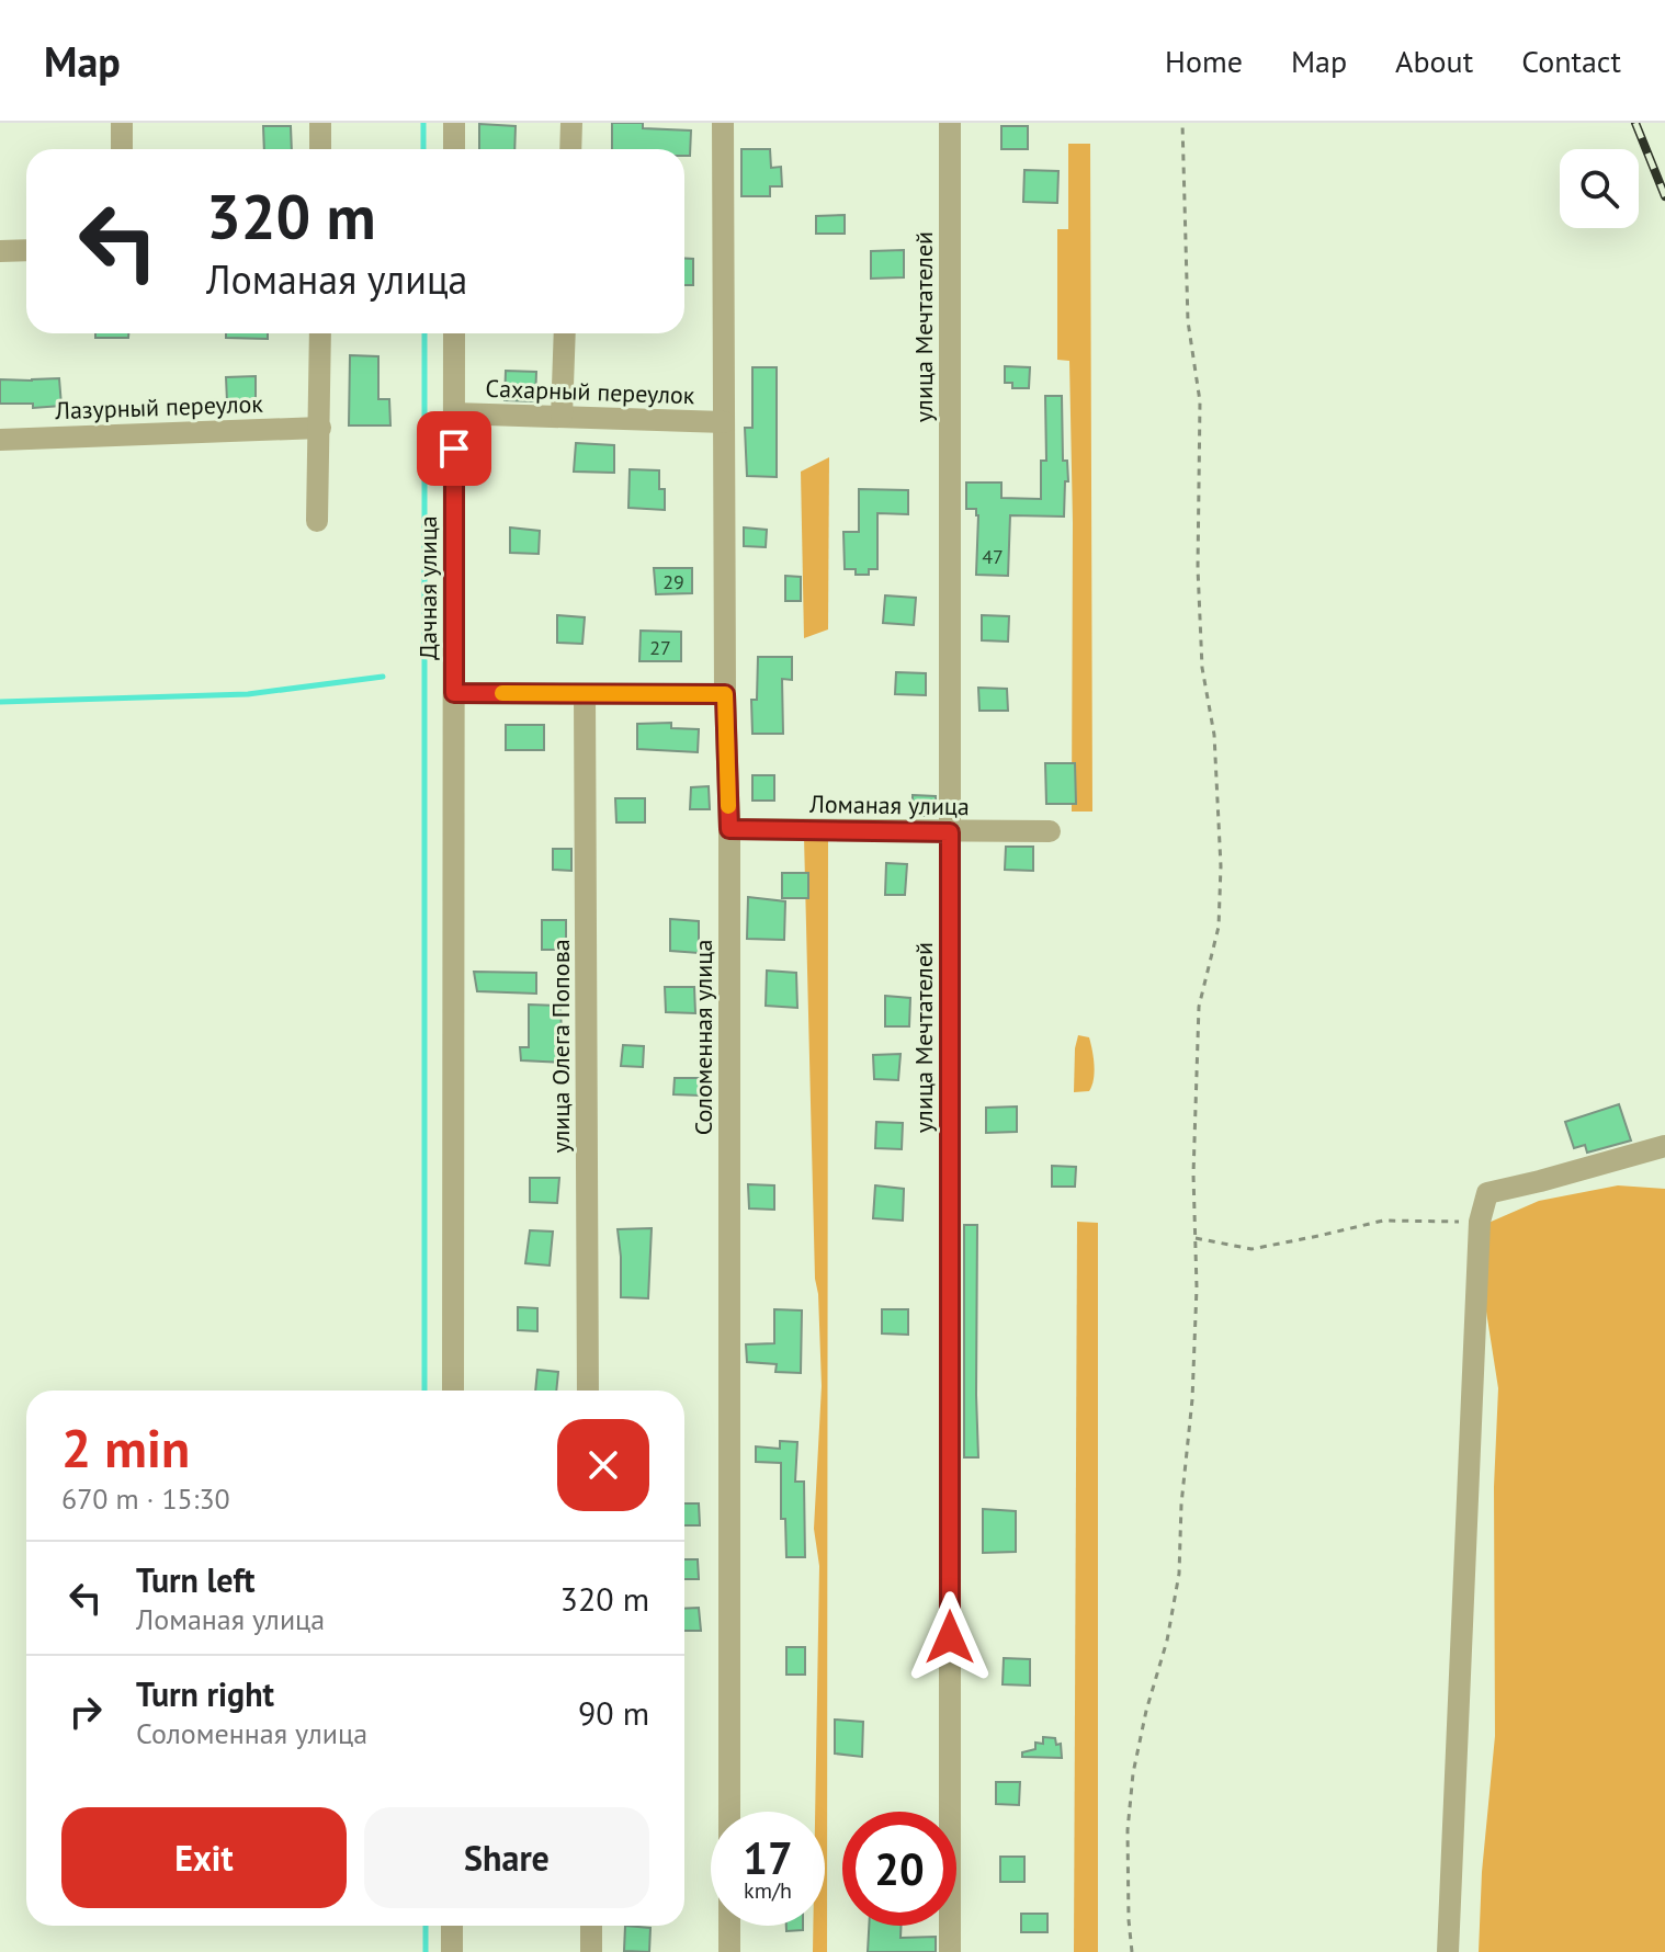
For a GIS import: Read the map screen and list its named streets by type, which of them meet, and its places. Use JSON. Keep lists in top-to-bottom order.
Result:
{
  "streets": {
    "street": [
      "улица Мечтателей",
      "Сахарный переулок",
      "Лазурный переулок",
      "Дачная улица",
      "Ломаная улица",
      "Соломенная улица",
      "улица Олега Попова"
    ]
  },
  "crossings": [
    ["улица Мечтателей", "Ломаная улица"],
    ["Сахарный переулок", "Дачная улица"],
    ["Сахарный переулок", "Соломенная улица"],
    ["Ломаная улица", "Соломенная улица"]
  ],
  "house_numbers": ["47", "29", "27"],
  "page": {
    "header": "Map",
    "nav": [
      "Home",
      "Map",
      "About",
      "Contact"
    ],
    "turn": ["320 m", "Ломаная улица"],
    "heading": ["2 min", "670 m · 15:30"],
    "list": [
      {
        "name": "Turn left",
        "note": "Ломаная улица",
        "value": "320 m"
      },
      {
        "name": "Turn right",
        "note": "Соломенная улица",
        "value": "90 m"
      }
    ],
    "buttons": ["Exit", "Share"],
    "speed": "17 km/h",
    "limit": "20"
  }
}
